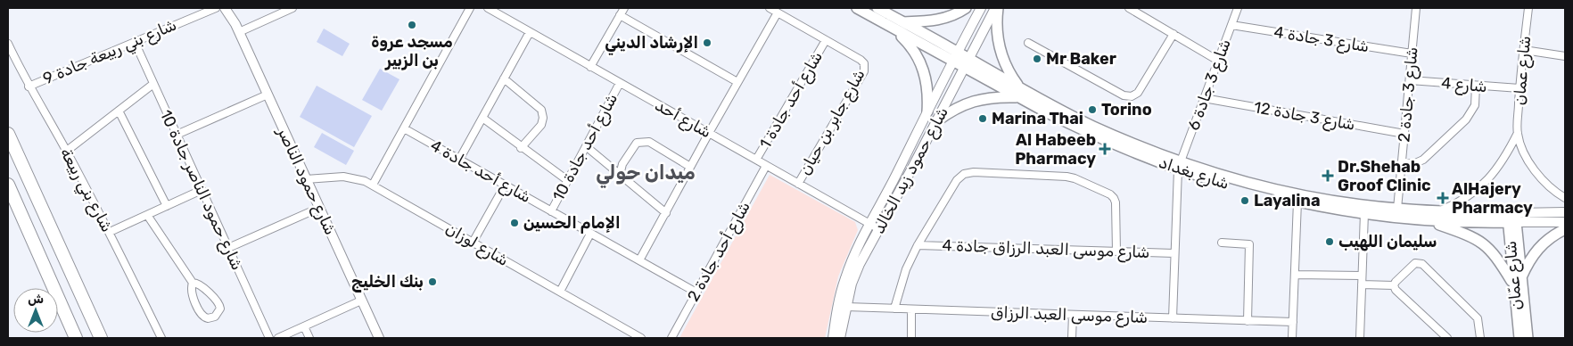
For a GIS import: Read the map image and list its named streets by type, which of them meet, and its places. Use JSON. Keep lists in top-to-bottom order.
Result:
{
  "streets": {
    "main road": [
      "شارع حمود زيد الخالد",
      "شارع بغداد",
      "شارع حمود الناصر",
      "شارع عمّان"
    ],
    "street": [
      "شارع 3 جادة 4",
      "شارع بني ربيعة جادة 9",
      "شارع عمان",
      "شارع 3 جادة 6",
      "شارع 4",
      "شارع 3 جادة 2",
      "شارع أحد جادة 1",
      "شارع 3 جادة 12",
      "شارع أحد",
      "شارع جابر بن حيان",
      "شارع أحد جادة 10",
      "شارع أحد جادة 4",
      "شارع بني ربيعة",
      "شارع حمود الناصر جادة 10",
      "شارع لوزان",
      "شارع موسى العبد الرزاق جادة 4",
      "شارع أحد جادة 2",
      "شارع موسى العبد الرزاق"
    ]
  },
  "crossings": [
    ["شارع 3 جادة 4", "شارع 3 جادة 6"],
    ["شارع 3 جادة 4", "شارع 3 جادة 2"],
    ["شارع بني ربيعة جادة 9", "شارع بني ربيعة"],
    ["شارع بني ربيعة جادة 9", "شارع حمود الناصر جادة 10"],
    ["شارع عمان", "شارع 4"],
    ["شارع عمان", "شارع بغداد"],
    ["شارع 3 جادة 6", "شارع 3 جادة 12"],
    ["شارع 3 جادة 6", "شارع بغداد"],
    ["شارع 3 جادة 6", "شارع موسى العبد الرزاق جادة 4"],
    ["شارع 3 جادة 6", "شارع موسى العبد الرزاق"],
    ["شارع 4", "شارع 3 جادة 2"],
    ["شارع 3 جادة 2", "شارع 3 جادة 12"],
    ["شارع 3 جادة 2", "شارع بغداد"],
    ["شارع أحد جادة 1", "شارع أحد"],
    ["شارع أحد جادة 1", "شارع جابر بن حيان"],
    ["شارع أحد", "شارع جابر بن حيان"],
    ["شارع أحد", "شارع أحد جادة 10"],
    ["شارع أحد", "شارع حمود زيد الخالد"],
    ["شارع أحد", "شارع أحد جادة 2"],
    ["شارع أحد جادة 10", "شارع أحد جادة 4"],
    ["شارع حمود زيد الخالد", "شارع بغداد"],
    ["شارع حمود زيد الخالد", "شارع موسى العبد الرزاق"],
    ["شارع أحد جادة 4", "شارع أحد جادة 2"],
    ["شارع بغداد", "شارع عمّان"],
    ["شارع حمود الناصر", "شارع لوزان"]
  ],
  "districts": ["ميدان حولي"],
  "places": {
    "other": [
      "مسجد عروة بن الزبير",
      "الإرشاد الديني",
      "Mr Baker",
      "Torino",
      "Marina Thai",
      "Layalina",
      "الإمام الحسين",
      "سليمان اللهيب",
      "بنك الخليج"
    ],
    "health": ["Al Habeeb Pharmacy", "Dr.Shehab Groof Clinic", "AlHajery Pharmacy"]
  },
  "north": "top"
}
